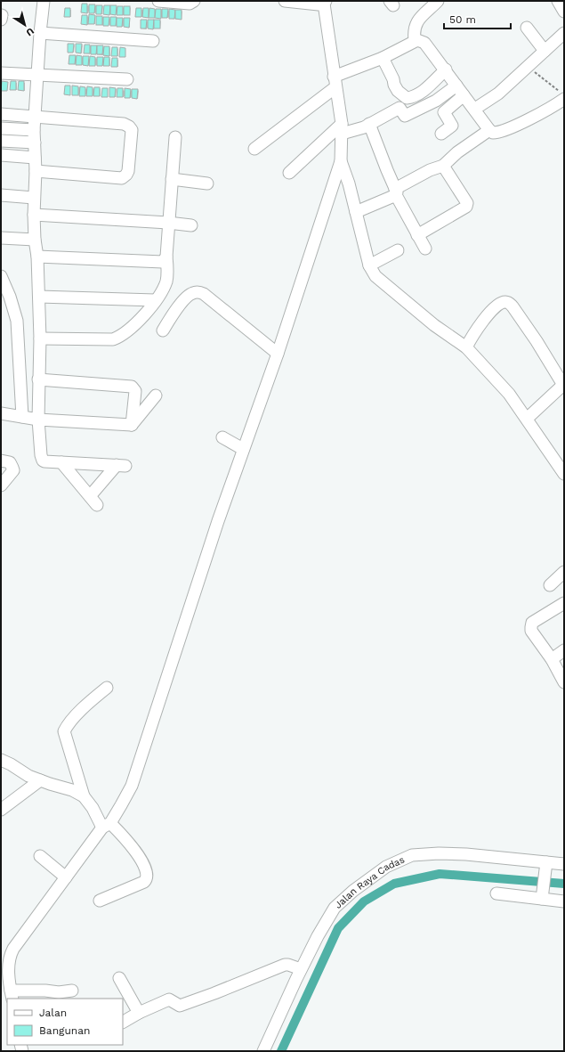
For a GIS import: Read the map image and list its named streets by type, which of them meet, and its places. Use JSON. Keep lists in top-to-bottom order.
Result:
{
  "streets": {
    "street": ["Jalan Raya Cadas"]
  },
  "legend": ["Jalan", "Bangunan"],
  "scale_bar": "50 m",
  "north": "bottom right"
}
